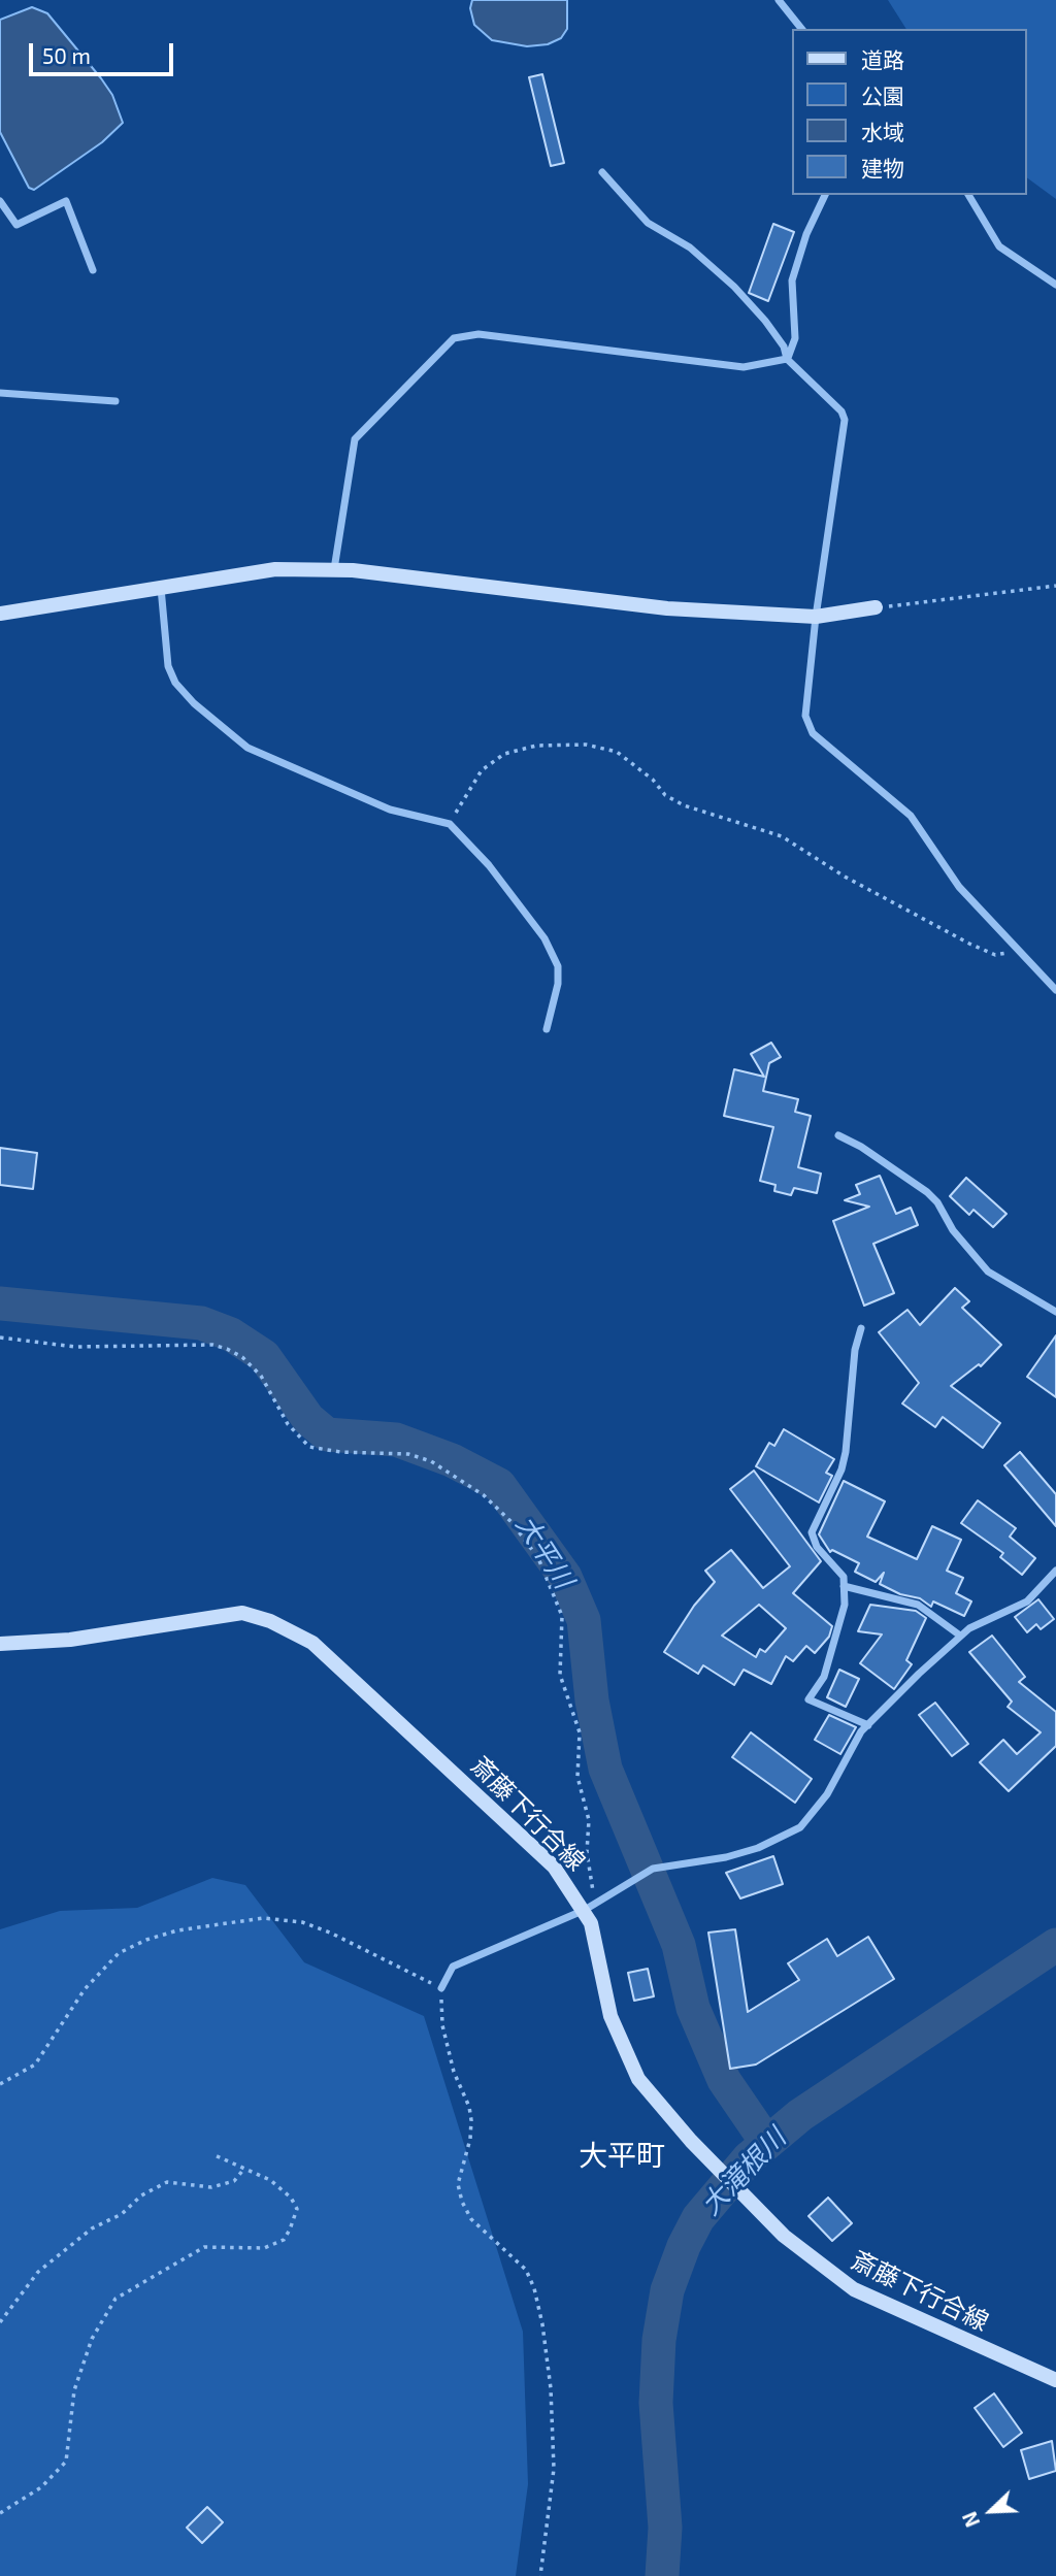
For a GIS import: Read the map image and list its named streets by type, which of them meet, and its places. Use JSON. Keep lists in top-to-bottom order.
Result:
{
  "streets": {
    "main road": ["斎藤下行合線"]
  },
  "districts": ["大平町"],
  "water": ["大平川", "大滝根川"],
  "legend": [
    "道路",
    "公園",
    "水域",
    "建物"
  ],
  "scale_bar": "50 m",
  "north": "bottom left"
}
